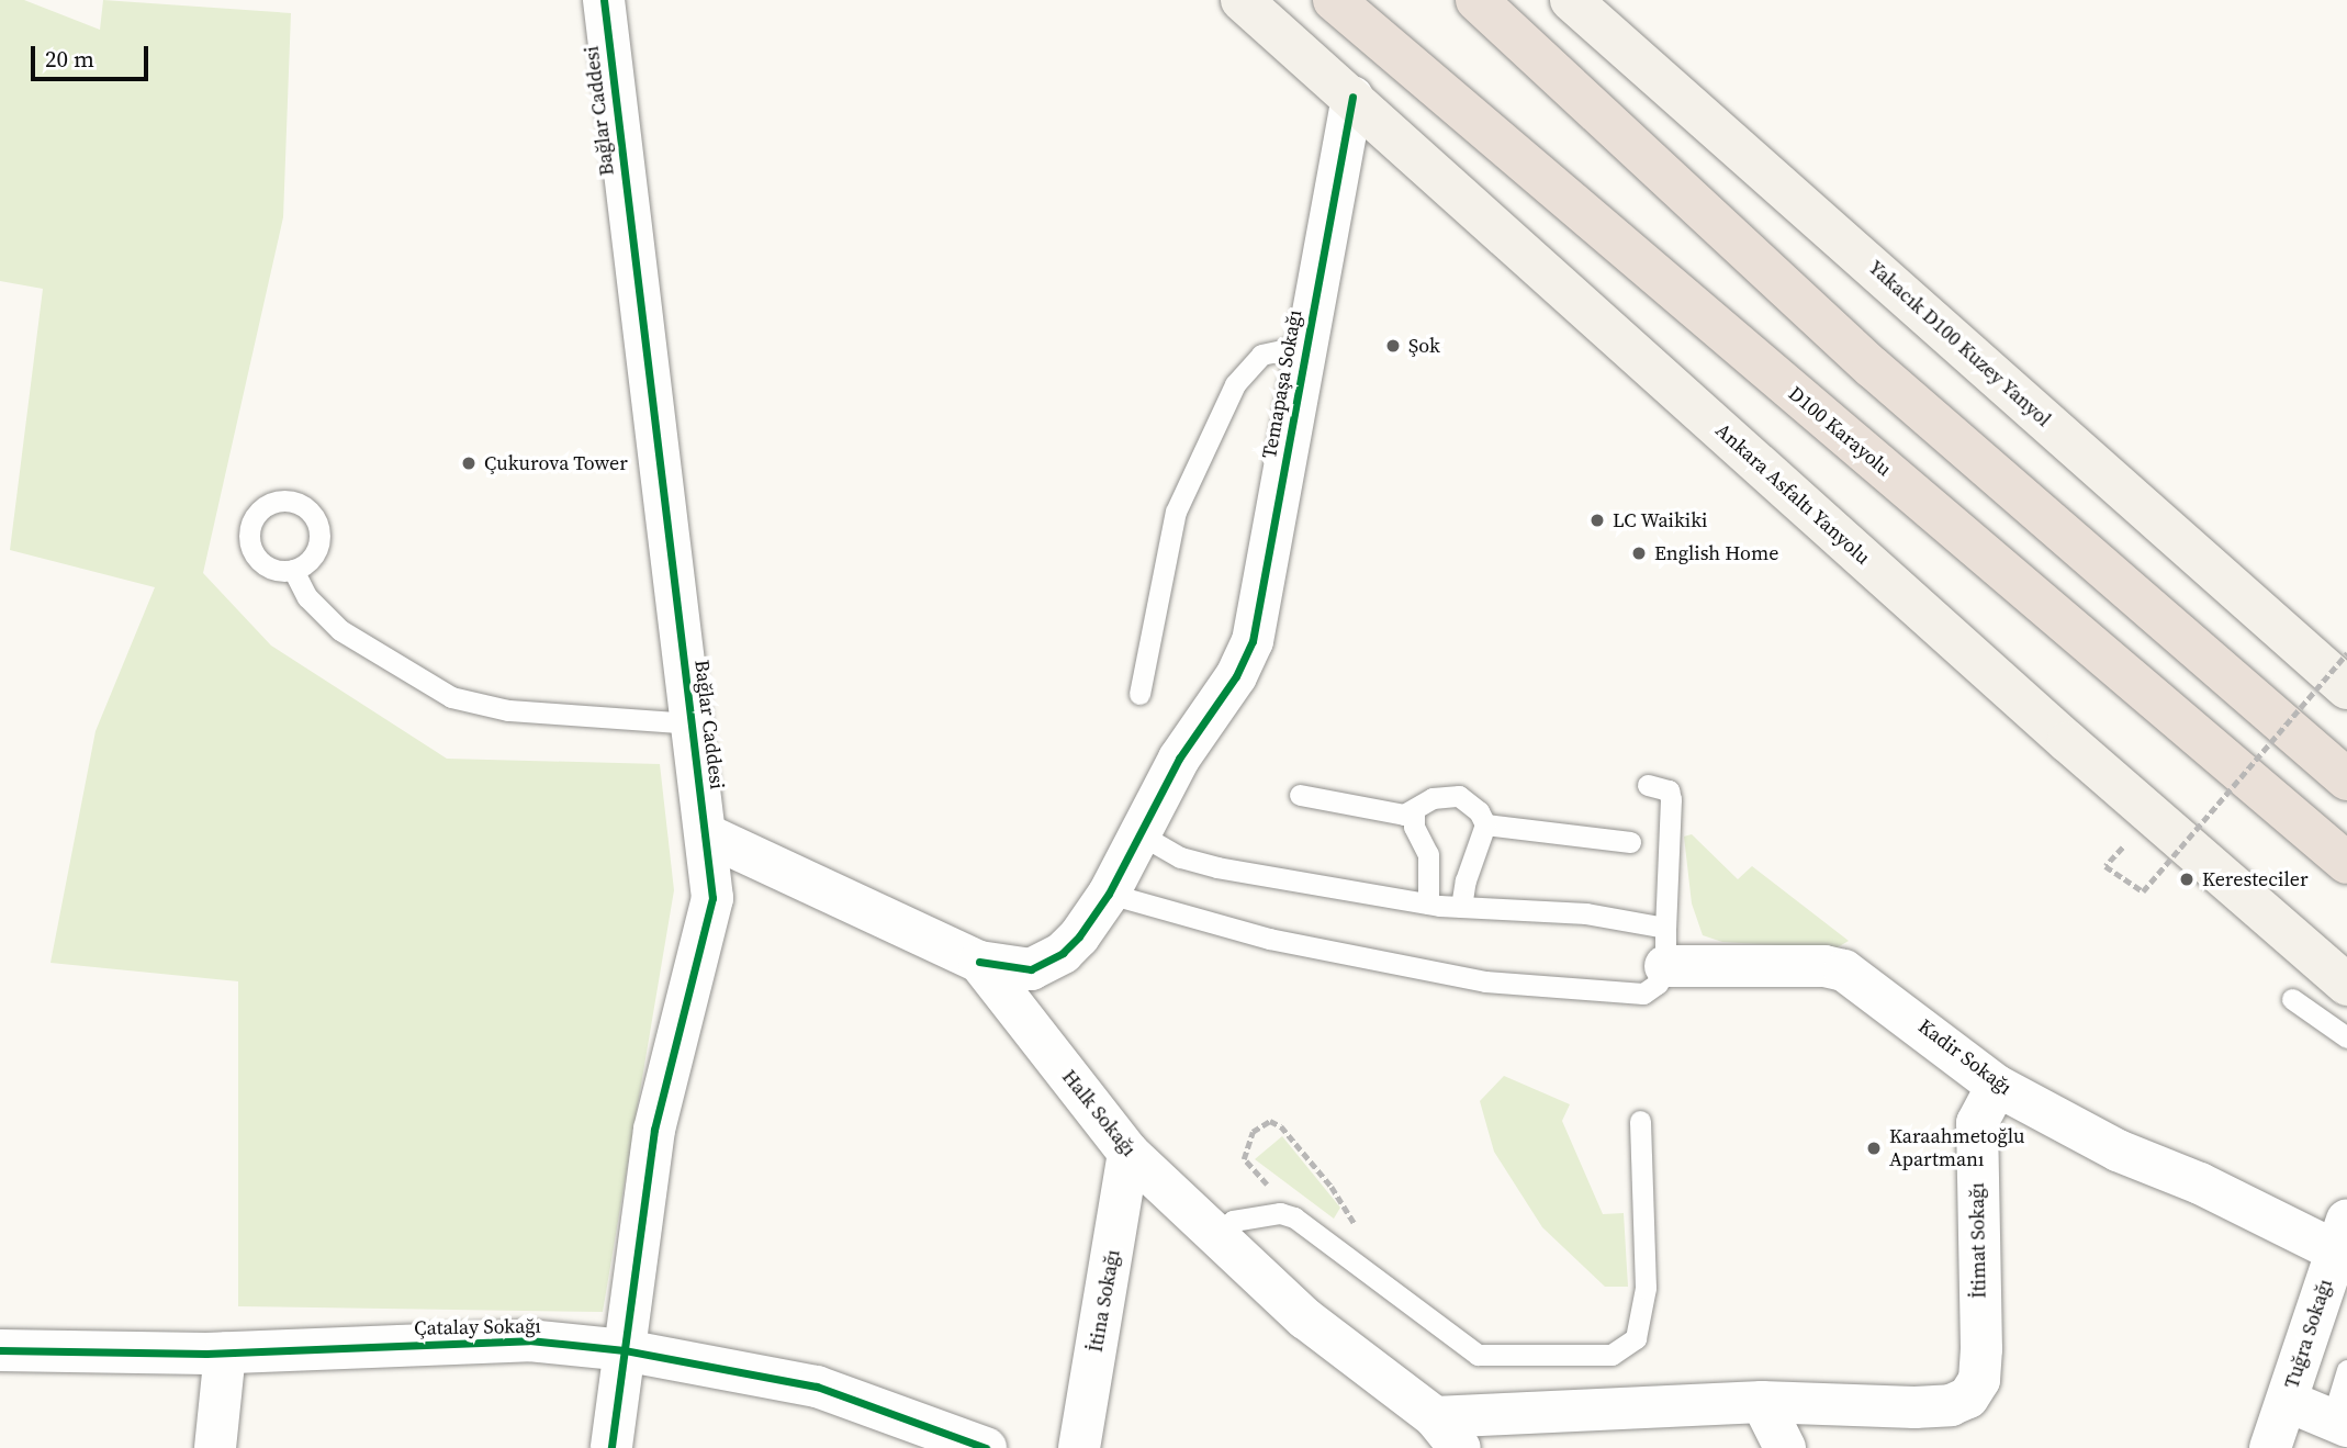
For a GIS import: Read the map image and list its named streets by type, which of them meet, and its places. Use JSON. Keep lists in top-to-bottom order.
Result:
{
  "streets": {
    "highway": ["D100 Karayolu"],
    "main road": ["Yakacık D100 Kuzey Yanyol", "Ankara Asfaltı Yanyolu"],
    "street": [
      "Bağlar Caddesi",
      "Temapaşa Sokağı",
      "Kadir Sokağı",
      "Halk Sokağı",
      "İtimat Sokağı",
      "İtina Sokağı",
      "Çatalay Sokağı",
      "Tuğra Sokağı"
    ]
  },
  "crossings": [
    ["Bağlar Caddesi", "Halk Sokağı"],
    ["Bağlar Caddesi", "Çatalay Sokağı"],
    ["Temapaşa Sokağı", "Ankara Asfaltı Yanyolu"],
    ["Temapaşa Sokağı", "Halk Sokağı"],
    ["Kadir Sokağı", "İtimat Sokağı"],
    ["Kadir Sokağı", "Tuğra Sokağı"],
    ["Halk Sokağı", "İtina Sokağı"]
  ],
  "places": [
    "Şok",
    "Çukurova Tower",
    "LC Waikiki",
    "English Home",
    "Keresteciler",
    "Karaahmetoğlu Apartmanı"
  ],
  "scale_bar": "20 m"
}
